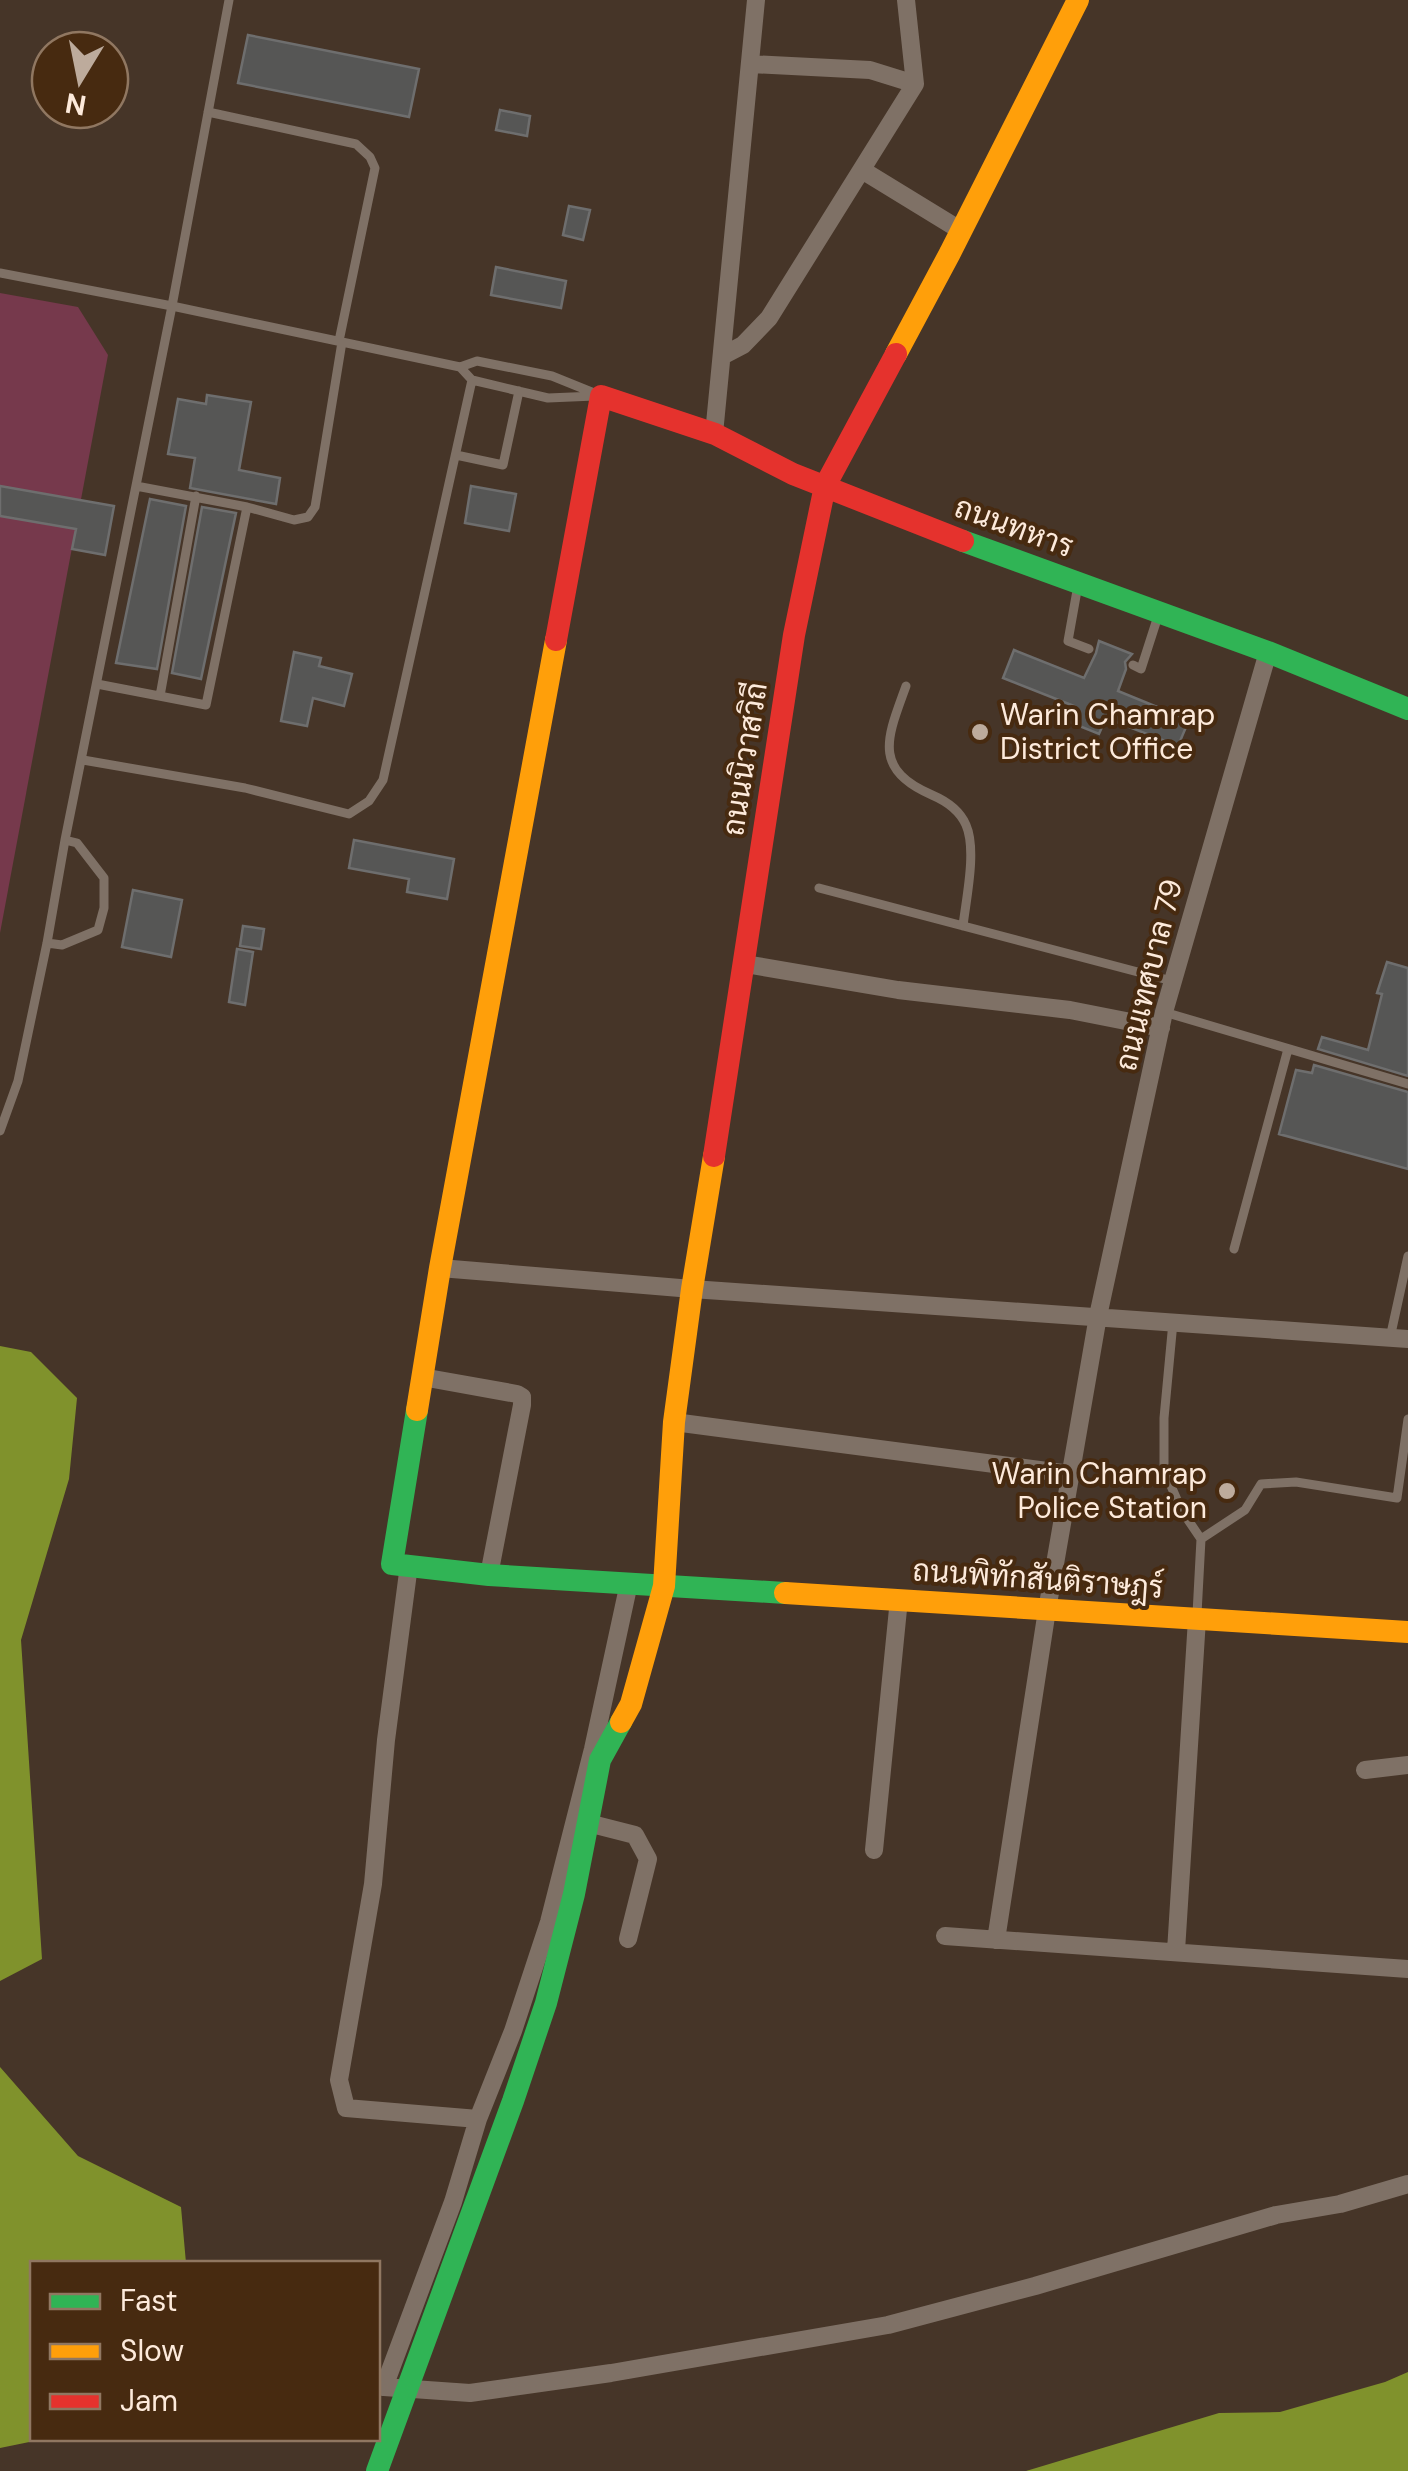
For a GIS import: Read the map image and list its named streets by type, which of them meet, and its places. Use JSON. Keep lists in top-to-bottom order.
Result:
{
  "streets": {
    "street": [
      "ถนนทหาร",
      "ถนนนิวาสวิถี",
      "ถนนเทศบาล 79",
      "ถนนพิทักสันติราษฎร์"
    ]
  },
  "crossings": [
    ["ถนนทหาร", "ถนนนิวาสวิถี"],
    ["ถนนทหาร", "ถนนเทศบาล 79"],
    ["ถนนนิวาสวิถี", "ถนนพิทักสันติราษฎร์"],
    ["ถนนเทศบาล 79", "ถนนพิทักสันติราษฎร์"]
  ],
  "places": ["Warin Chamrap District Office", "Warin Chamrap Police Station"],
  "legend": ["Fast", "Slow", "Jam"],
  "north": "bottom"
}
